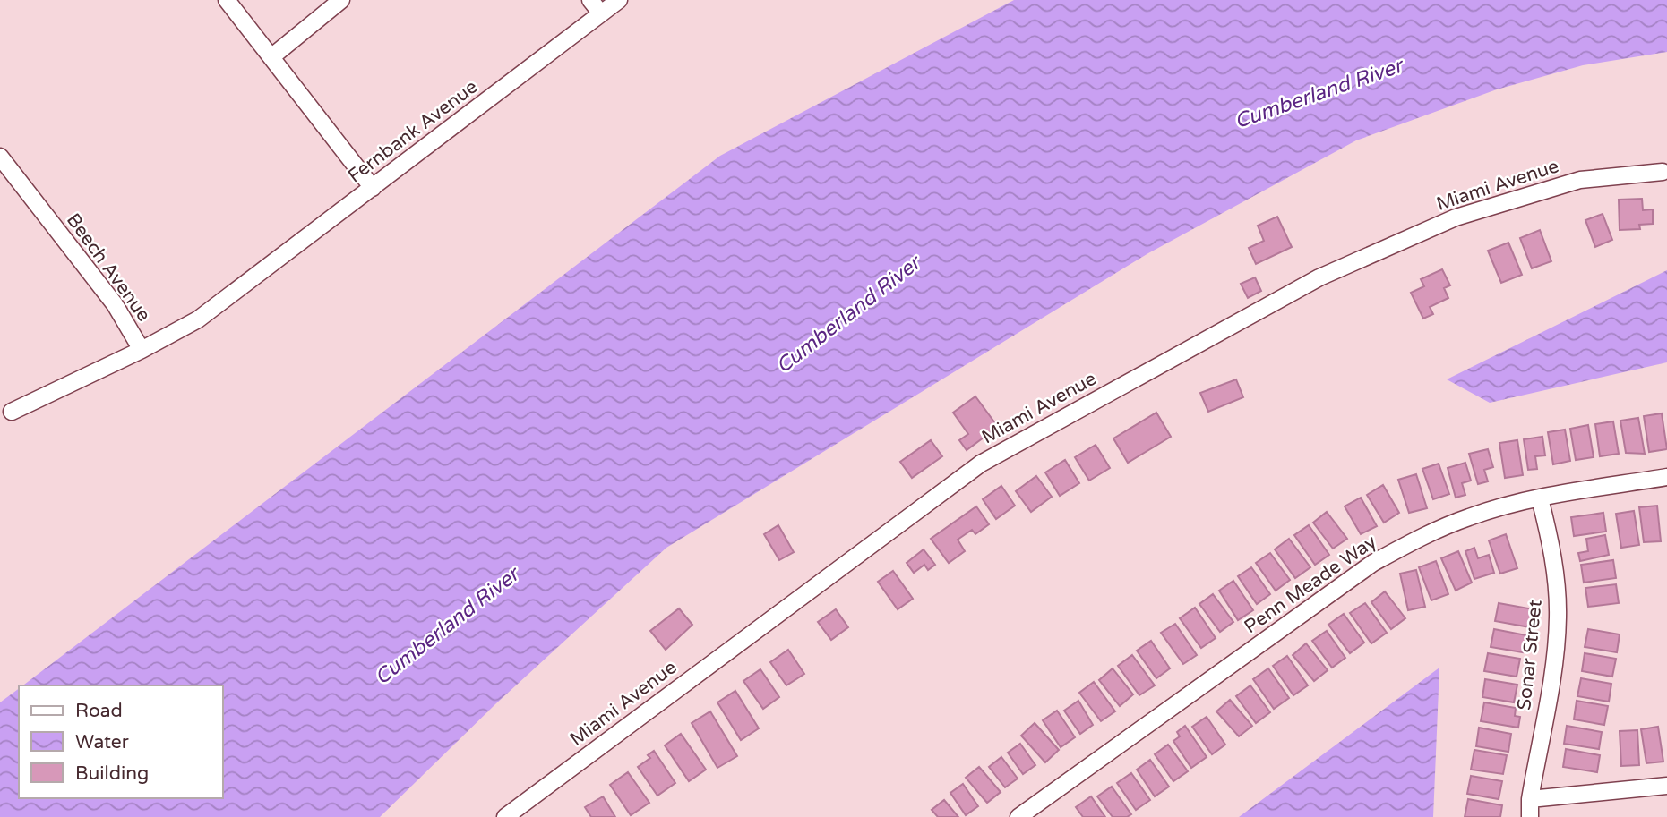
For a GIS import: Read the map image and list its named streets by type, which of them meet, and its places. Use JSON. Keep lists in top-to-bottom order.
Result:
{
  "streets": {
    "street": [
      "Fernbank Avenue",
      "Miami Avenue",
      "Beech Avenue",
      "Penn Meade Way",
      "Sonar Street"
    ]
  },
  "crossings": [
    ["Fernbank Avenue", "Beech Avenue"],
    ["Penn Meade Way", "Sonar Street"]
  ],
  "water": ["Cumberland River"],
  "legend": ["Road", "Water", "Building"]
}
